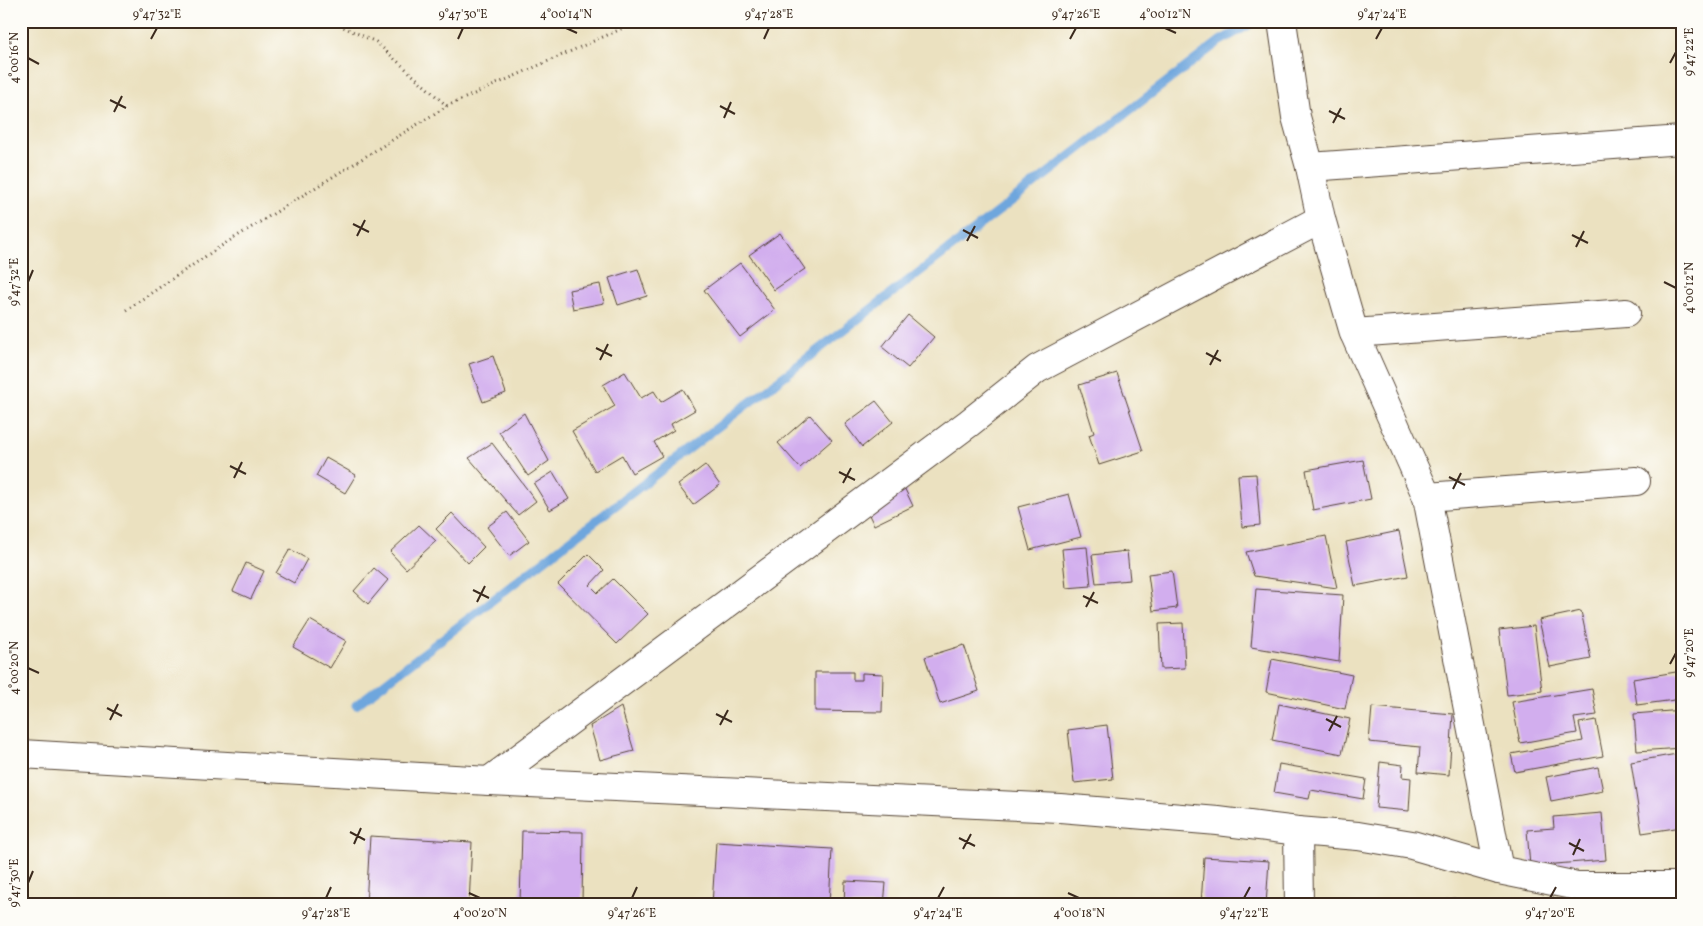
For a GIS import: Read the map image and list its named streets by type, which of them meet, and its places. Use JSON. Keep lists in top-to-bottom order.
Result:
{
  "coordinates": [
    "9°47'32\"E",
    "9°47'30\"E",
    "4°00'14\"N",
    "9°47'28\"E",
    "9°47'26\"E",
    "4°00'12\"N",
    "9°47'24\"E",
    "9°47'22\"E",
    "4°00'16\"N",
    "9°47'20\"E",
    "4°00'20\"N",
    "4°00'18\"N"
  ]
}
